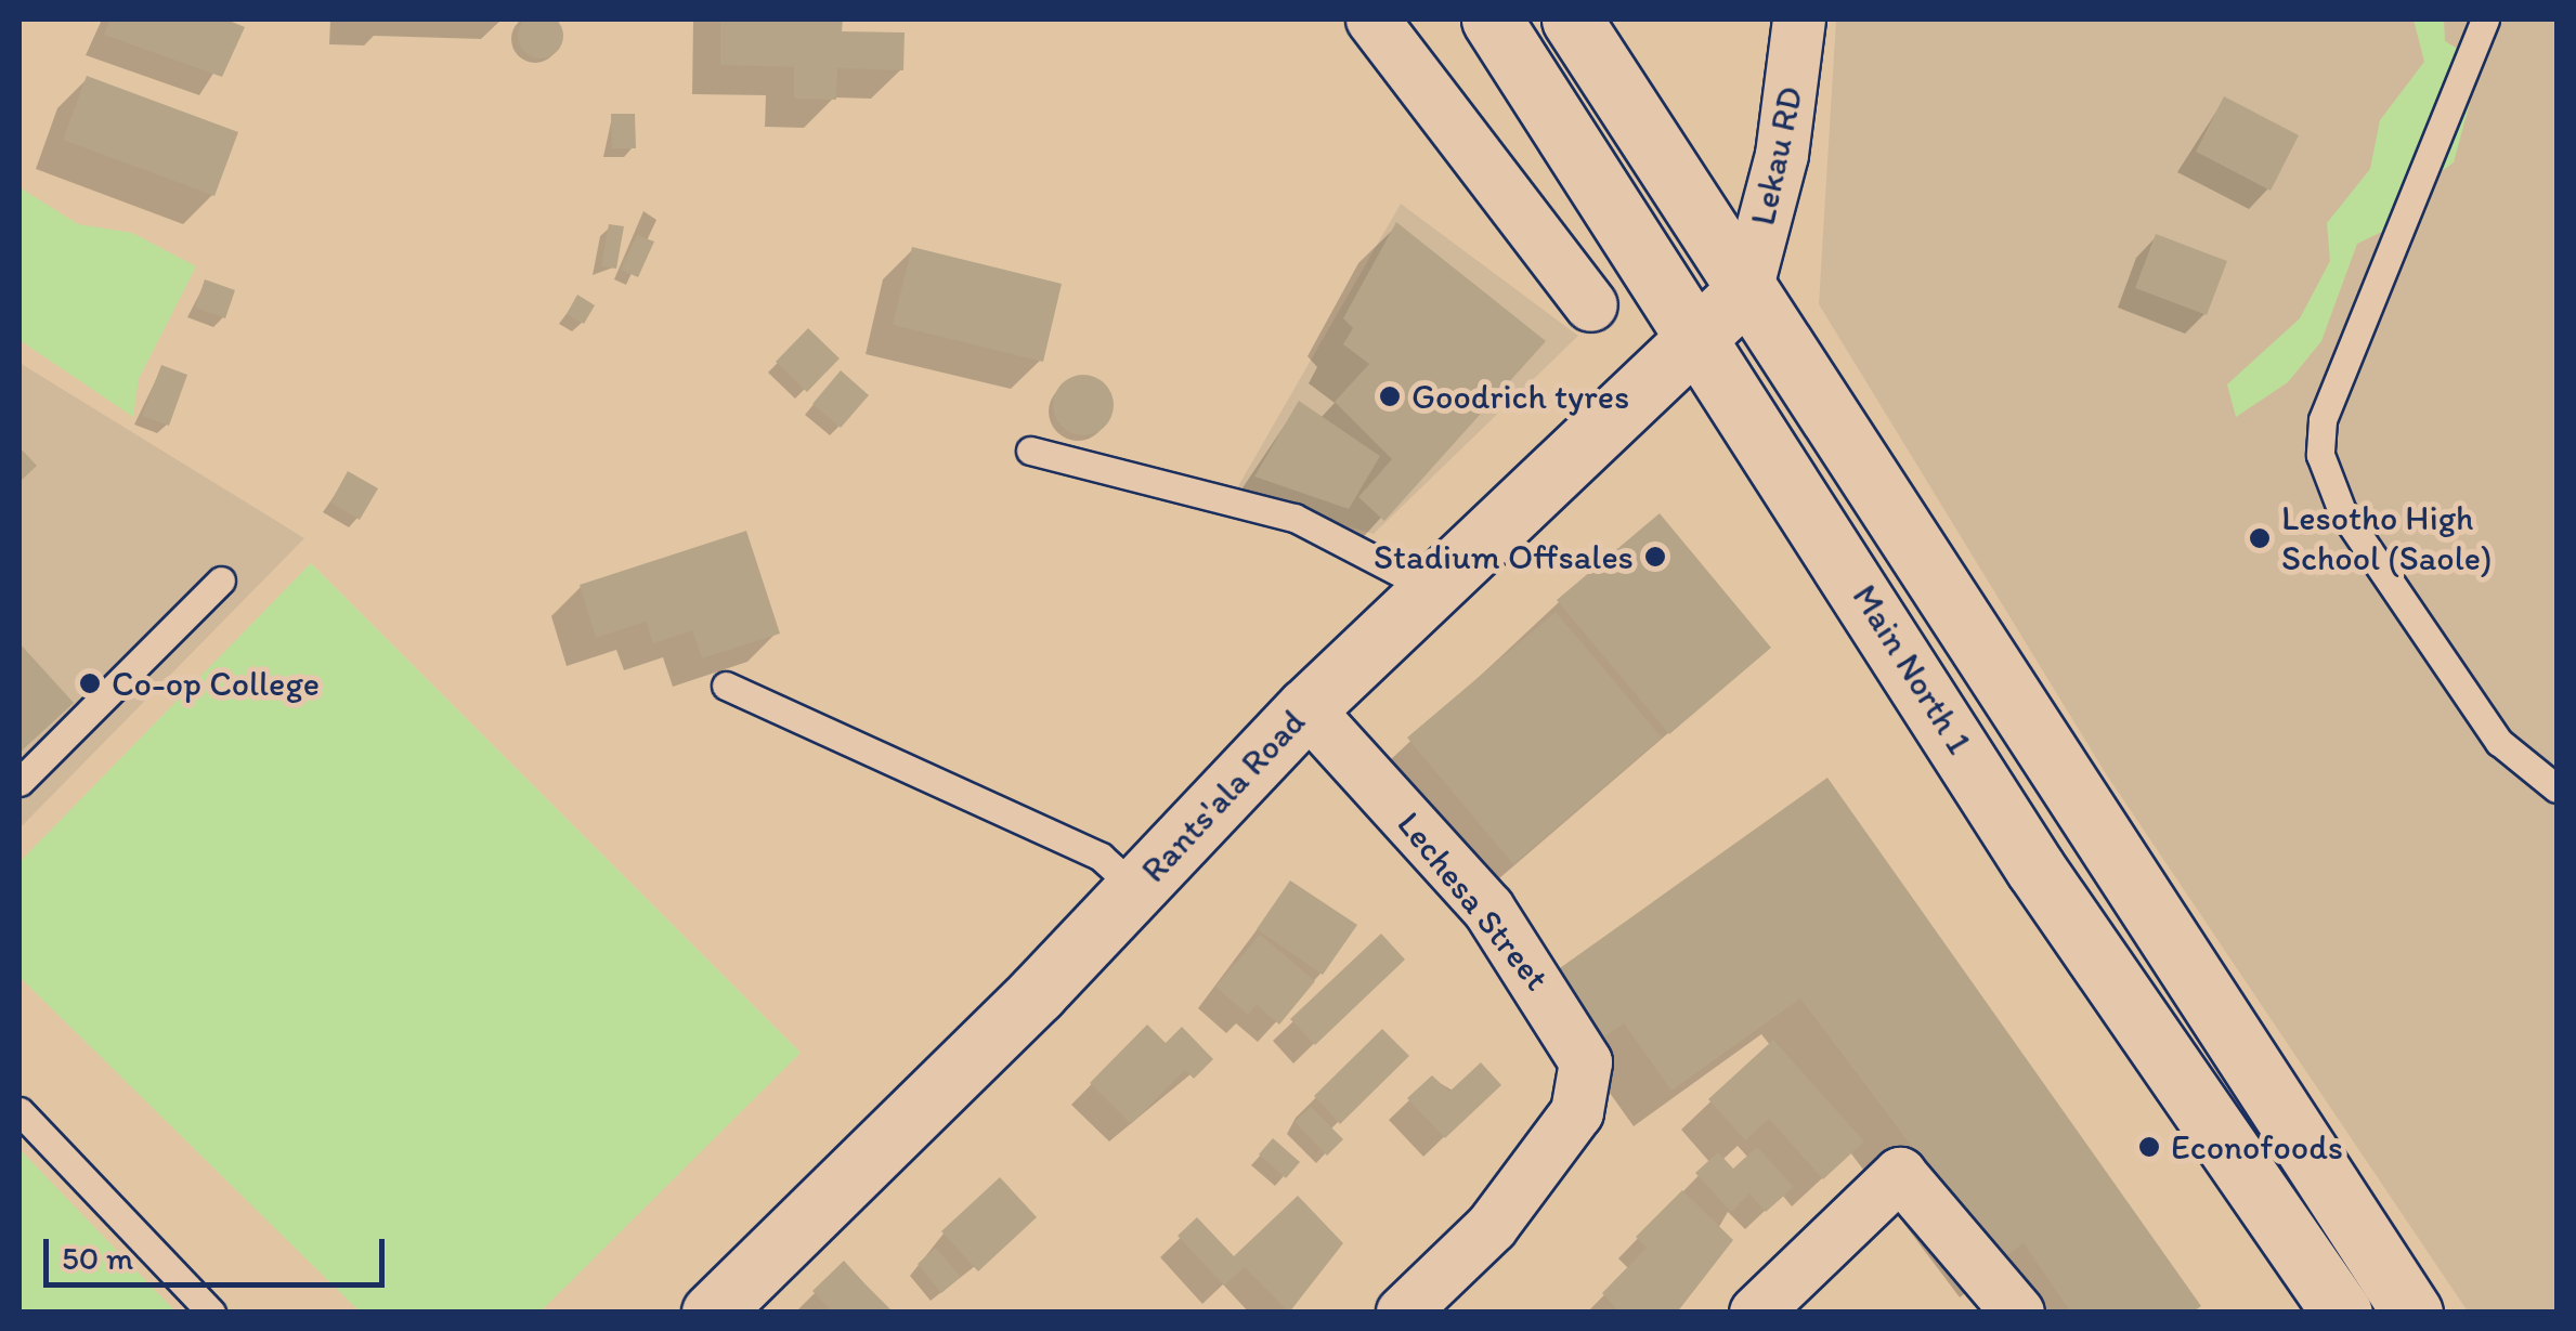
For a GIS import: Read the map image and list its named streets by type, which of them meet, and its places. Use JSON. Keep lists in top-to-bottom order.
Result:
{
  "streets": {
    "main road": ["Main North 1", "Rants'ala Road"],
    "street": ["Lekau RD", "Lechesa Street"]
  },
  "crossings": [
    ["Lekau RD", "Main North 1"],
    ["Lekau RD", "Rants'ala Road"],
    ["Main North 1", "Rants'ala Road"],
    ["Rants'ala Road", "Lechesa Street"]
  ],
  "places": [
    "Goodrich tyres",
    "Lesotho High School (Saole)",
    "Stadium Offsales",
    "Co-op College",
    "Econofoods"
  ],
  "scale_bar": "50 m"
}
